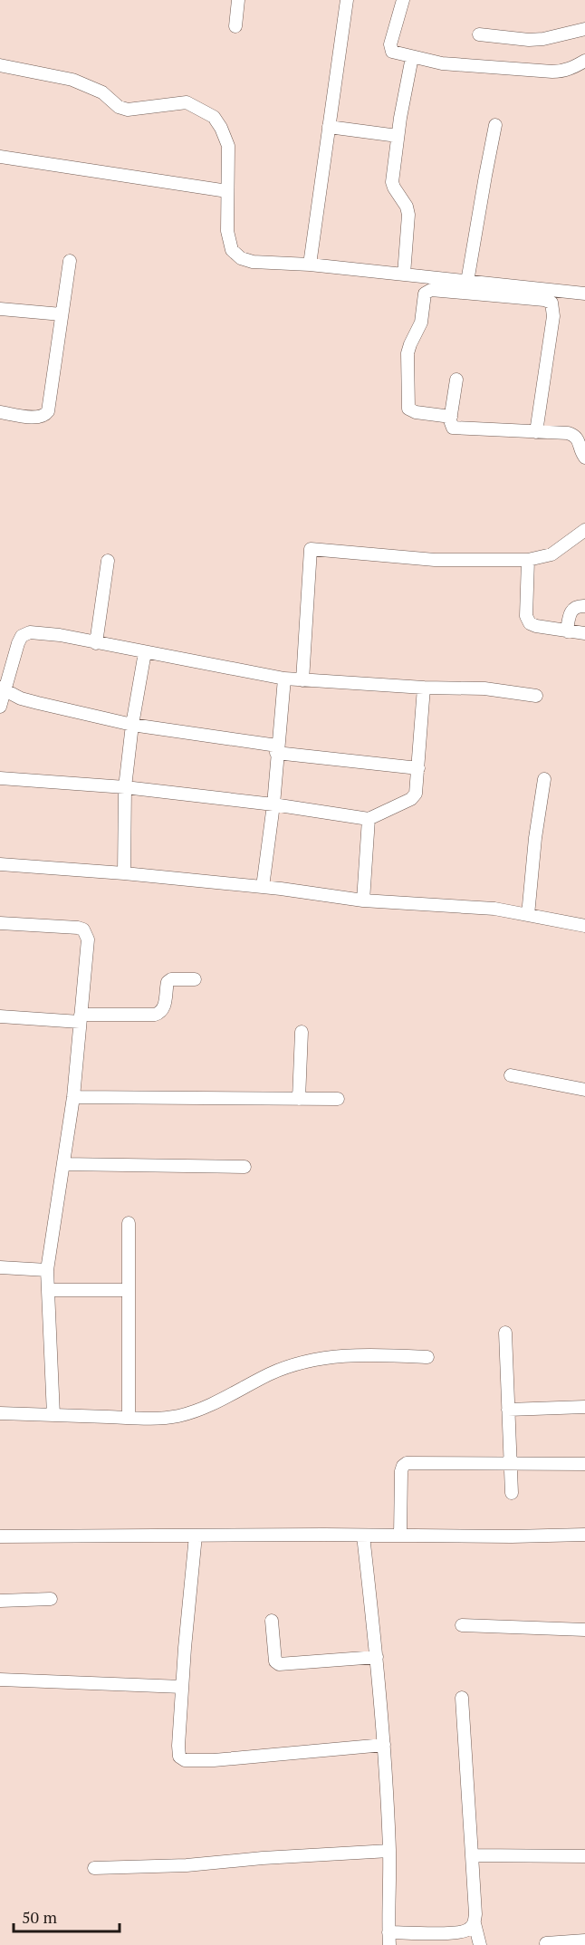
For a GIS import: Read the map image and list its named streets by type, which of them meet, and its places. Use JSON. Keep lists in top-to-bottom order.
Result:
{
  "scale_bar": "50 m"
}
